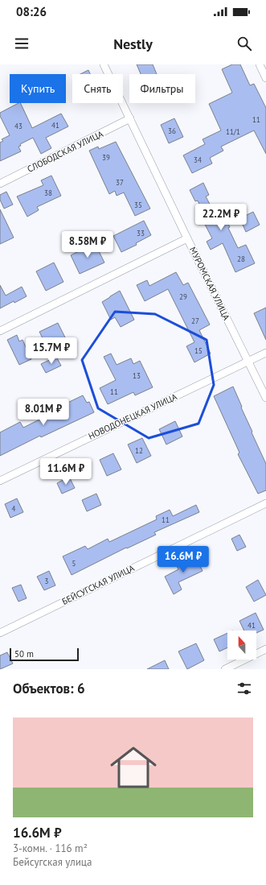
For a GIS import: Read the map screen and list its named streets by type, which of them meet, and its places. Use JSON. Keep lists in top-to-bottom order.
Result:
{
  "streets": {
    "street": [
      "СЛОБОДСКАЯ УЛИЦА",
      "МУРОМСКАЯ УЛИЦА",
      "НОВОДОНЕЦКАЯ УЛИЦА",
      "БЕЙСУГСКАЯ УЛИЦА"
    ]
  },
  "crossings": [
    ["СЛОБОДСКАЯ УЛИЦА", "МУРОМСКАЯ УЛИЦА"],
    ["МУРОМСКАЯ УЛИЦА", "НОВОДОНЕЦКАЯ УЛИЦА"]
  ],
  "house_numbers": [
    "11",
    "41",
    "43",
    "36",
    "11/1",
    "39",
    "34",
    "37",
    "38",
    "35",
    "33",
    "28",
    "29",
    "27",
    "15",
    "13",
    "11",
    "12",
    "4",
    "11",
    "5",
    "3",
    "41"
  ],
  "scale_bar": "50 m",
  "north": "top",
  "page": {
    "status": "08:26",
    "header": "Nestly",
    "chip": ["Купить", "Снять", "Фильтры"],
    "price": [
      "22.2M ₽",
      "8.58M ₽",
      "15.7M ₽",
      "8.01M ₽",
      "11.6M ₽",
      "16.6M ₽"
    ],
    "scale": "50 m",
    "heading": "Объектов: 6",
    "list": [
      {
        "name": "16.6M ₽",
        "note": "3-комн. · 116 m² · Бейсугская улица"
      }
    ]
  }
}
